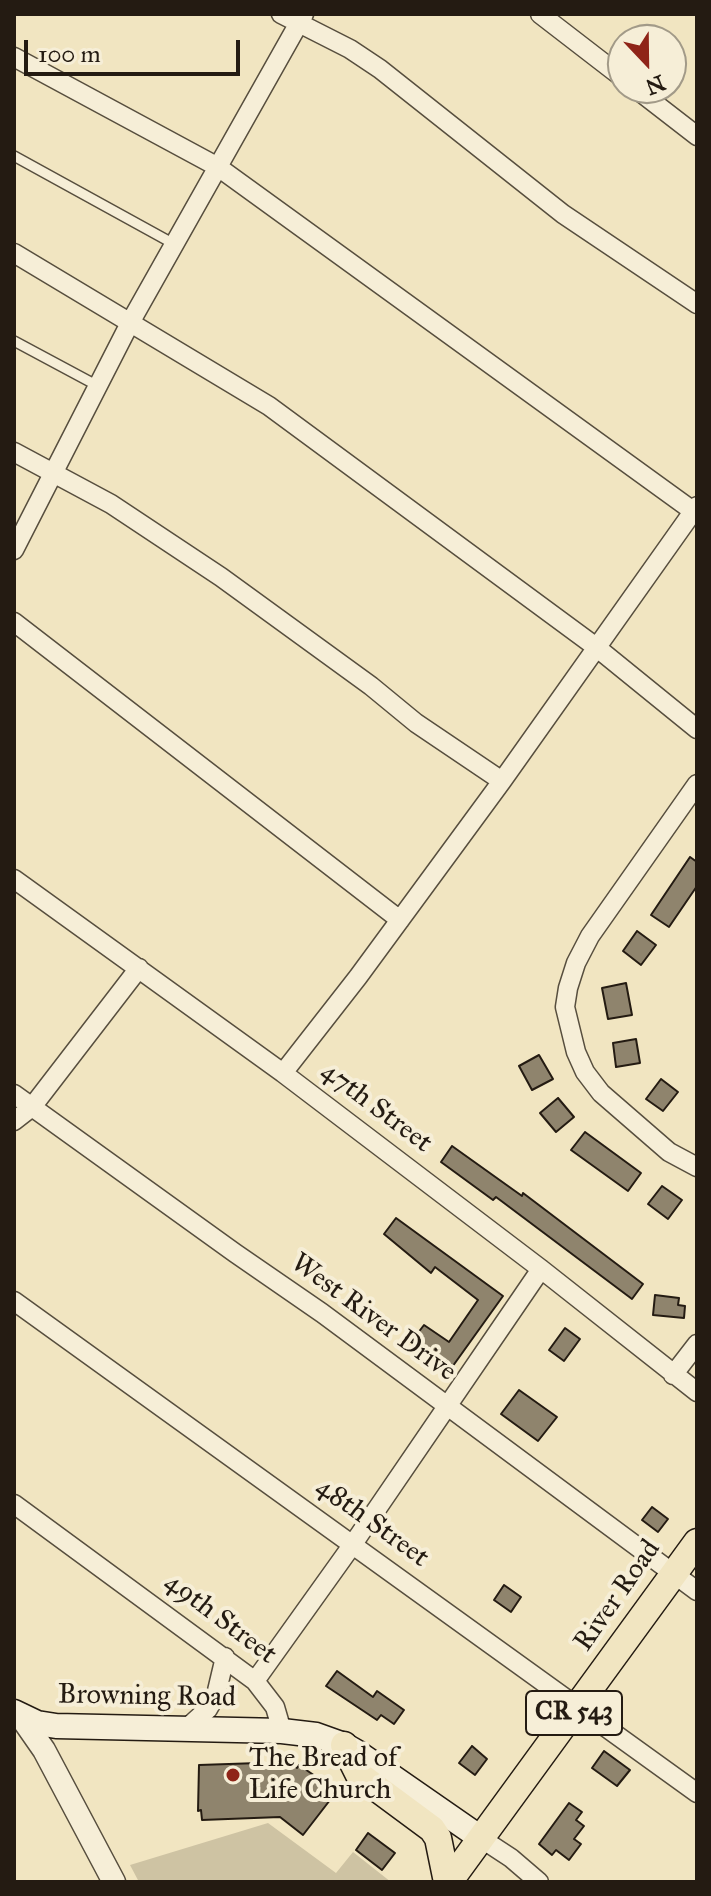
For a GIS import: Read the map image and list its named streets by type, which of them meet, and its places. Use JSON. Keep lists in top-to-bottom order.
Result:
{
  "streets": {
    "main road": ["River Road", "Browning Road", "CR 543"],
    "street": [
      "47th Street",
      "West River Drive",
      "48th Street",
      "49th Street"
    ]
  },
  "crossings": [
    ["West River Drive", "River Road"],
    ["48th Street", "River Road"],
    ["49th Street", "Browning Road"]
  ],
  "places": ["The Bread of Life Church"],
  "scale_bar": "100 m",
  "north": "bottom"
}
